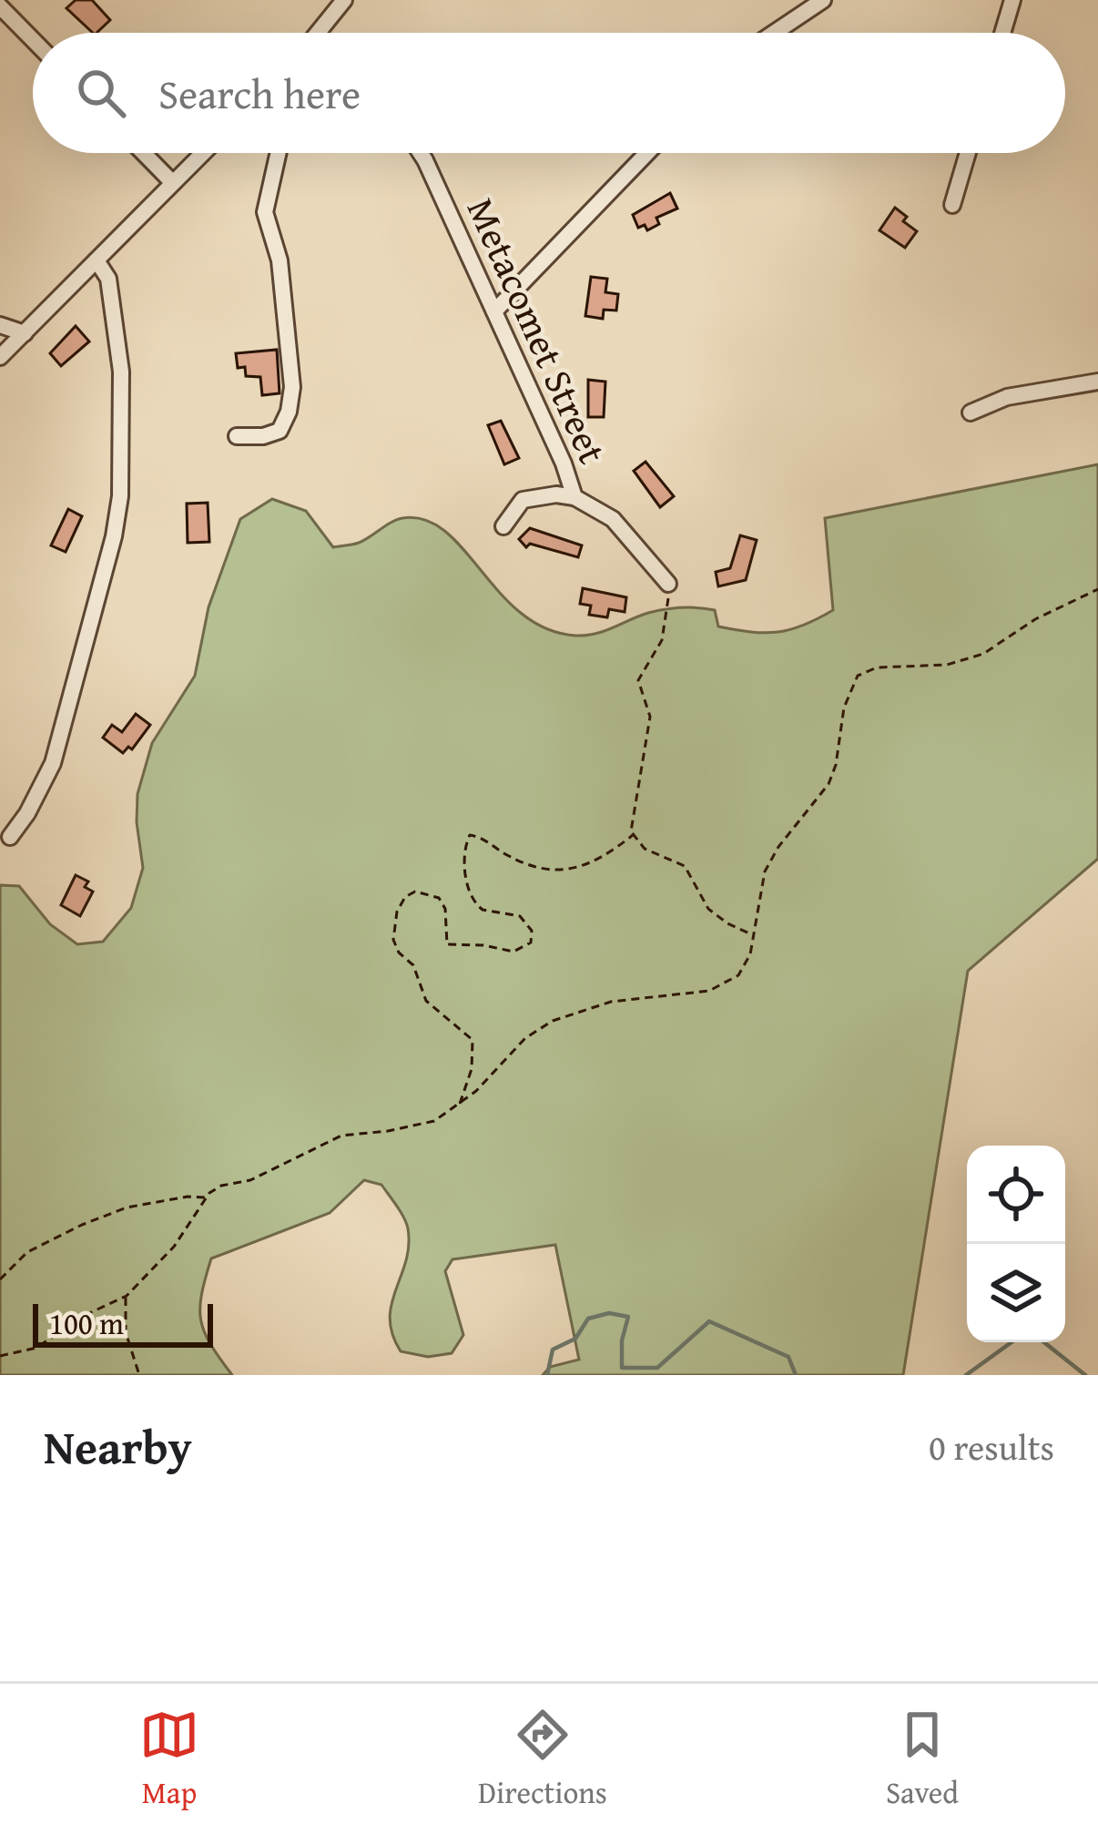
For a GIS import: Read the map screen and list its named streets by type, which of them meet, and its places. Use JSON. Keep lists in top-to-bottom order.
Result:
{
  "streets": {
    "street": ["Metacomet Street"]
  },
  "scale_bar": "100 m",
  "page": {
    "search": "Search here",
    "scale": "100 m",
    "heading": ["Nearby", "0 results"],
    "nav": ["Map", "Directions", "Saved"]
  }
}
